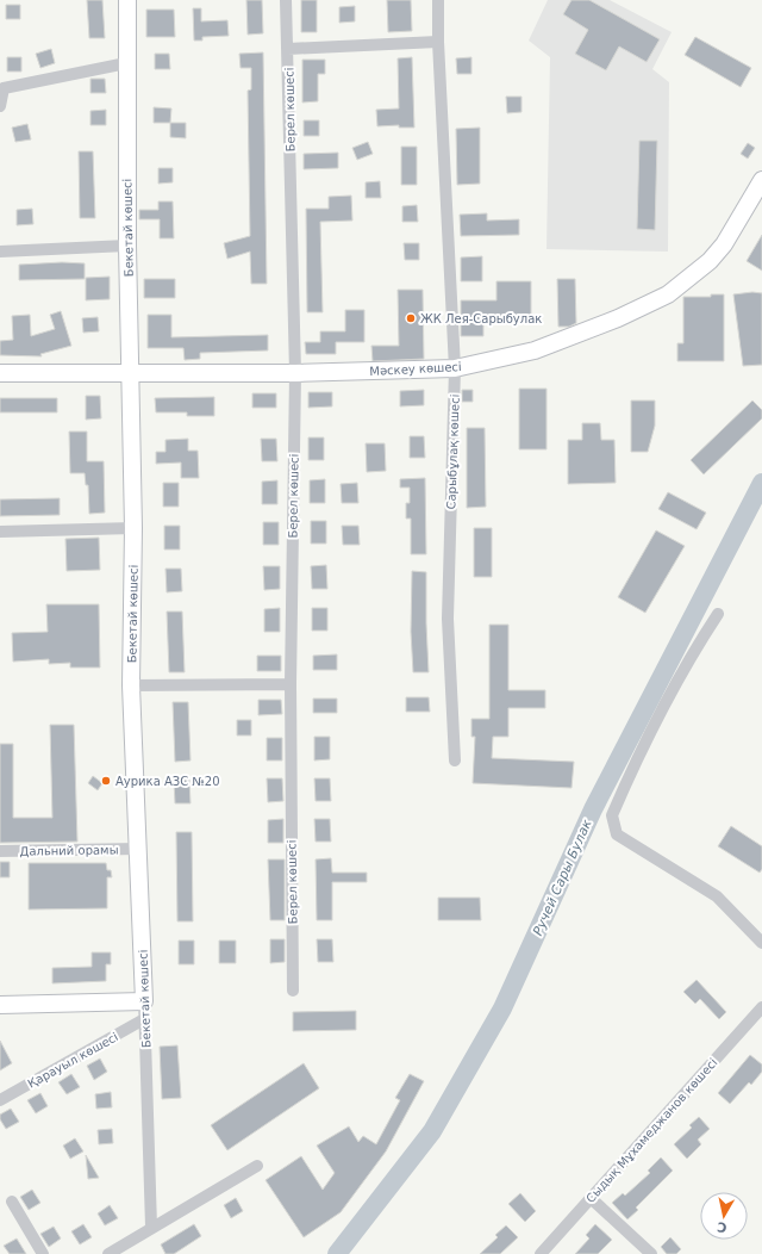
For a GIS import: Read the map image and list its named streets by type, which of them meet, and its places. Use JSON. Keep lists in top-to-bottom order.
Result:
{
  "streets": {
    "street": [
      "Берел көшесі",
      "Бекетай көшесі",
      "Мәскеу көшесі",
      "Сарыбұлақ көшесі",
      "Дальний орамы",
      "Қарауыл көшесі",
      "Сыдық Мұхамеджанов көшесі"
    ]
  },
  "crossings": [
    ["Берел көшесі", "Мәскеу көшесі"],
    ["Бекетай көшесі", "Мәскеу көшесі"],
    ["Бекетай көшесі", "Дальний орамы"],
    ["Бекетай көшесі", "Қарауыл көшесі"],
    ["Мәскеу көшесі", "Сарыбұлақ көшесі"]
  ],
  "water": ["Ручей Сары Булак"],
  "places": ["ЖК Лея-Сарыбулак", "Аурика АЗС №20"],
  "north": "bottom"
}
